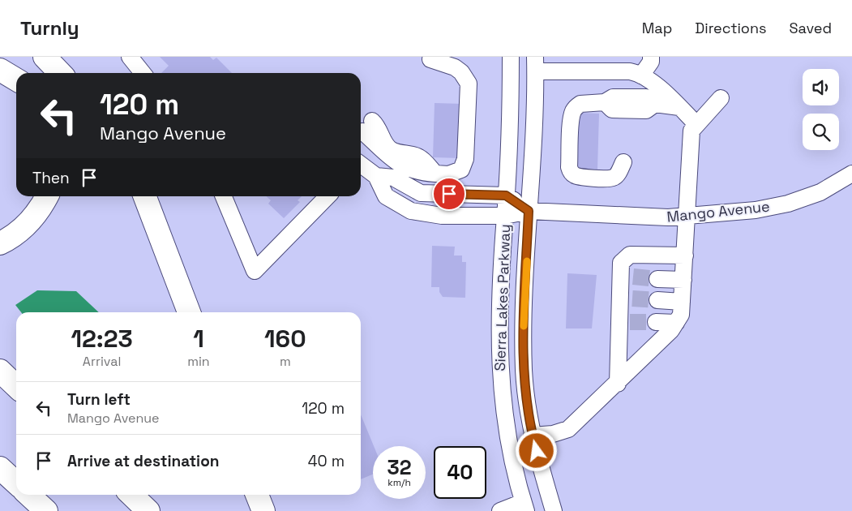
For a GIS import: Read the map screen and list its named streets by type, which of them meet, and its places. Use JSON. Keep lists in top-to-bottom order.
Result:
{
  "streets": {
    "street": ["Mango Avenue", "Sierra Lakes Parkway"]
  },
  "crossings": [
    ["Mango Avenue", "Sierra Lakes Parkway"]
  ],
  "page": {
    "header": "Turnly",
    "nav": ["Map", "Directions", "Saved"],
    "turn": ["120 m", "Mango Avenue"],
    "then": "Then",
    "eta": [
      "12:23",
      "Arrival",
      "1",
      "min",
      "160",
      "m"
    ],
    "list": [
      {
        "name": "Turn left",
        "note": "Mango Avenue",
        "value": "120 m"
      },
      {
        "name": "Arrive at destination",
        "value": "40 m"
      }
    ],
    "speed": "32 km/h",
    "limit": "40"
  }
}
